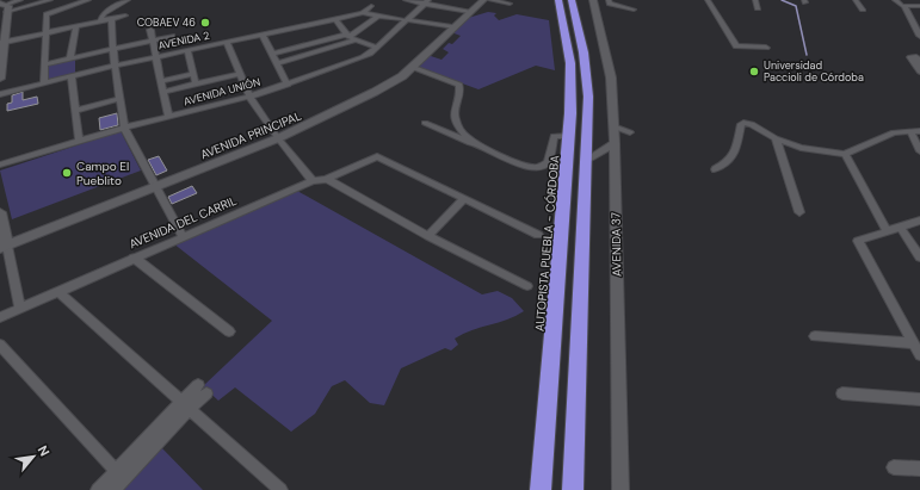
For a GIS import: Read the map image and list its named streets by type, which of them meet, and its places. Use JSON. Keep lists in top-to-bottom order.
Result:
{
  "streets": {
    "highway": ["AUTOPISTA PUEBLA - CÓRDOBA"],
    "street": [
      "AVENIDA 2",
      "AVENIDA UNIÓN",
      "AVENIDA PRINCIPAL",
      "AVENIDA DEL CARRIL",
      "AVENIDA 37"
    ]
  },
  "places": ["COBAEV 46", "Universidad Paccioli de Córdoba", "Campo El Pueblito"],
  "north": "top right"
}
